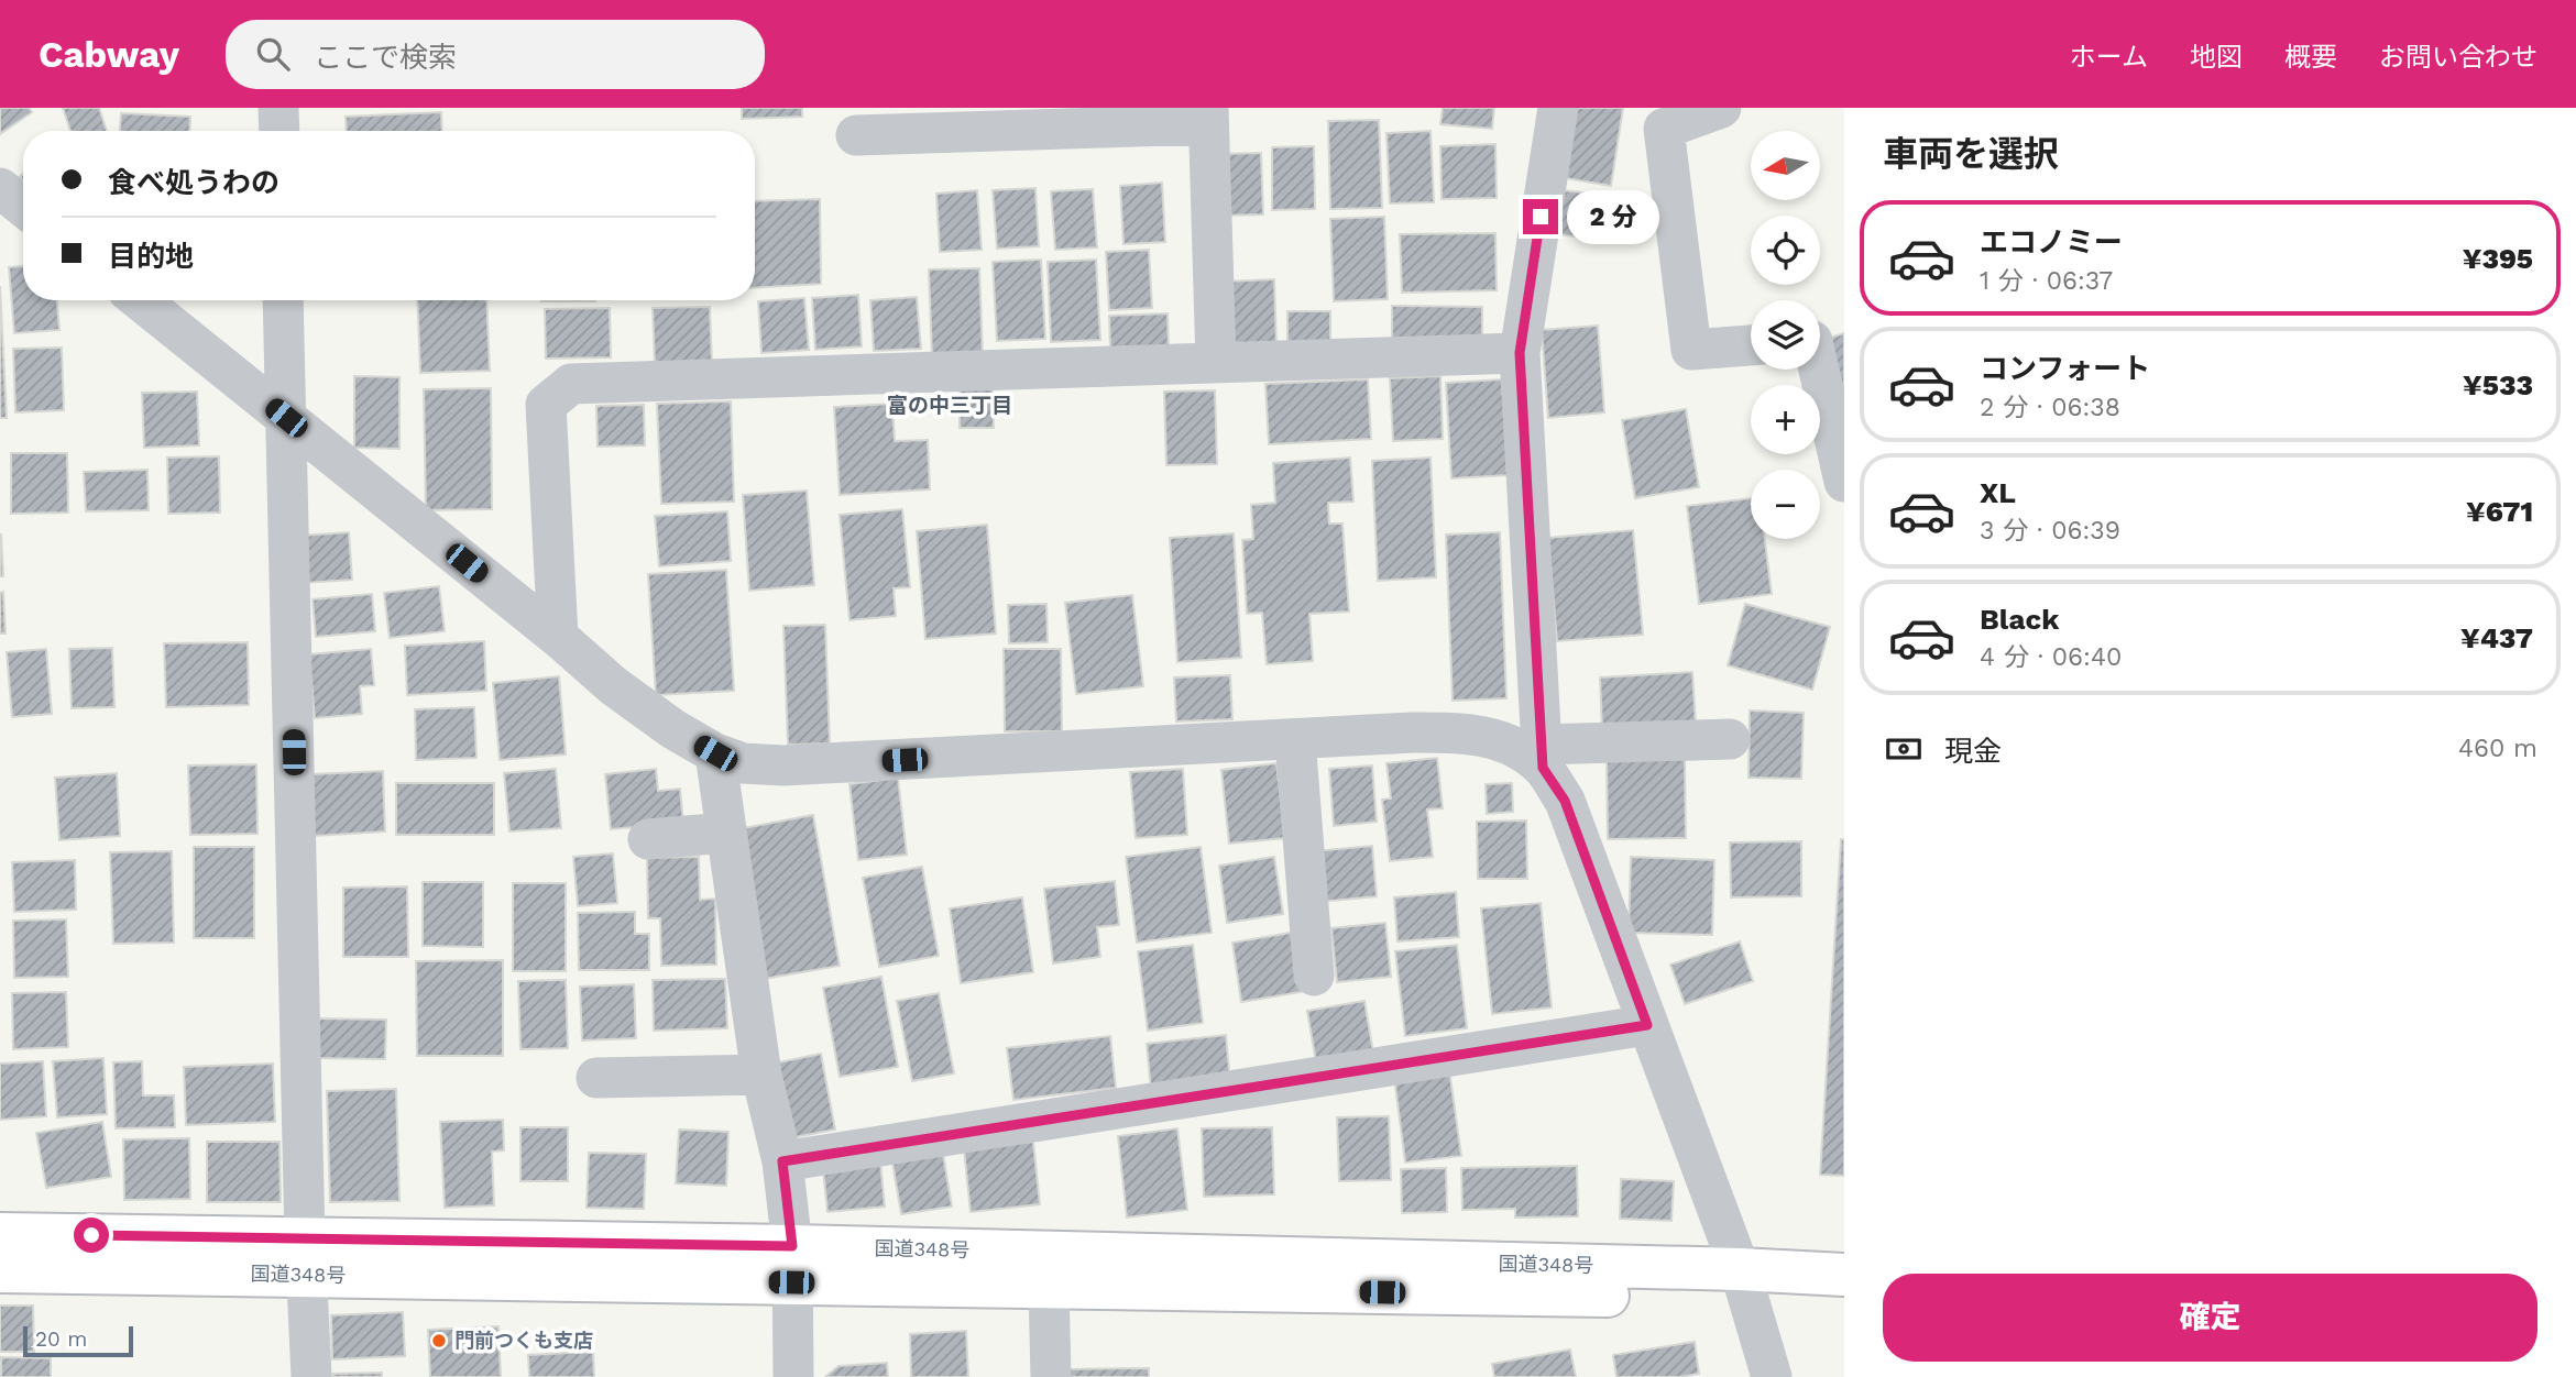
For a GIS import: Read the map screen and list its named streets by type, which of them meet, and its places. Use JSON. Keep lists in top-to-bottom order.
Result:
{
  "streets": {
    "highway": ["国道348号"]
  },
  "districts": ["富の中三丁目"],
  "places": ["門前つくも支店"],
  "scale_bar": "20 m",
  "north": "left",
  "page": {
    "header": "Cabway",
    "search": "ここで検索",
    "nav": [
      "ホーム",
      "地図",
      "概要",
      "お問い合わせ"
    ],
    "heading": "車両を選択",
    "map_buttons": ["+", "−"],
    "banner": ["食べ処うわの", "目的地"],
    "bubble": "2 分",
    "list": [
      {
        "name": "エコノミー",
        "note": "1 分 · 06:37",
        "value": "¥395"
      },
      {
        "name": "コンフォート",
        "note": "2 分 · 06:38",
        "value": "¥533"
      },
      {
        "name": "XL",
        "note": "3 分 · 06:39",
        "value": "¥671"
      },
      {
        "name": "Black",
        "note": "4 分 · 06:40",
        "value": "¥437"
      }
    ],
    "pay": ["現金", "460 m"],
    "buttons": "確定",
    "scale": "20 m"
  }
}
